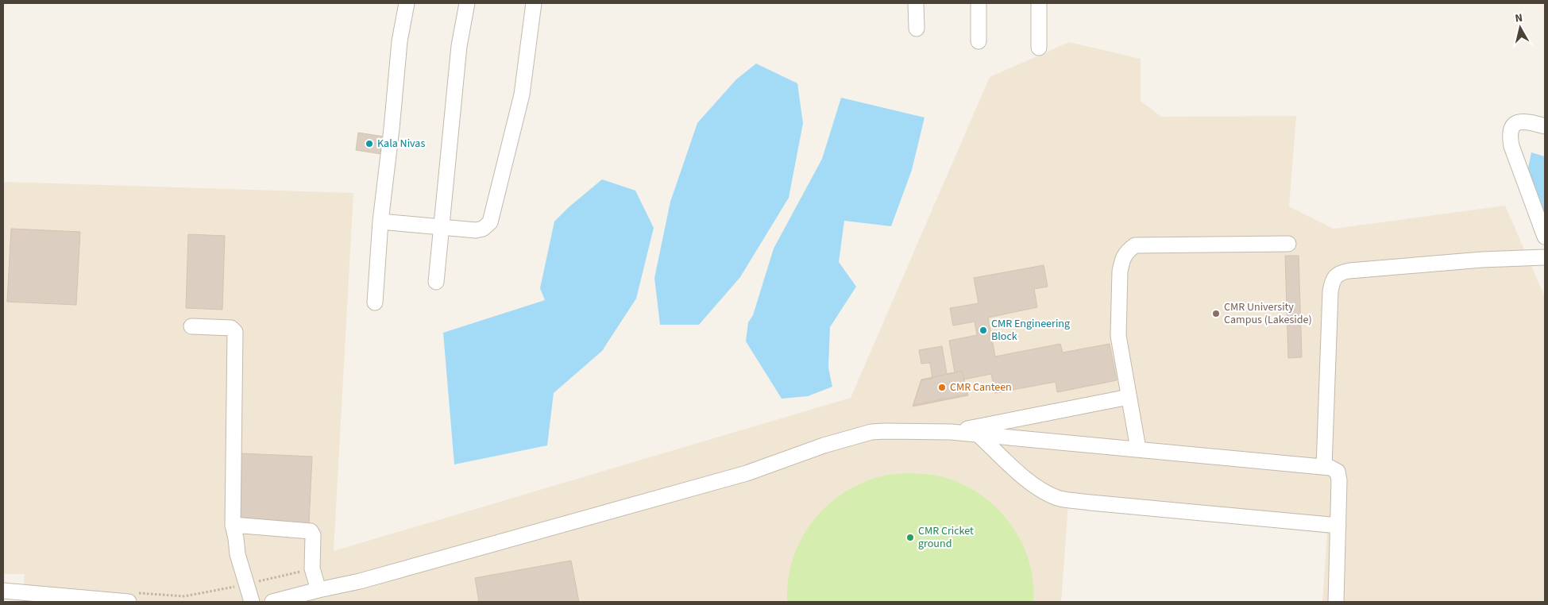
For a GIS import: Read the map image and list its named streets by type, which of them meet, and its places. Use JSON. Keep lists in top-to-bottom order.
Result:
{
  "places": [
    "Kala Nivas",
    "CMR University Campus (Lakeside)",
    "CMR Engineering Block",
    "CMR Canteen",
    "CMR Cricket ground"
  ],
  "north": "top"
}
